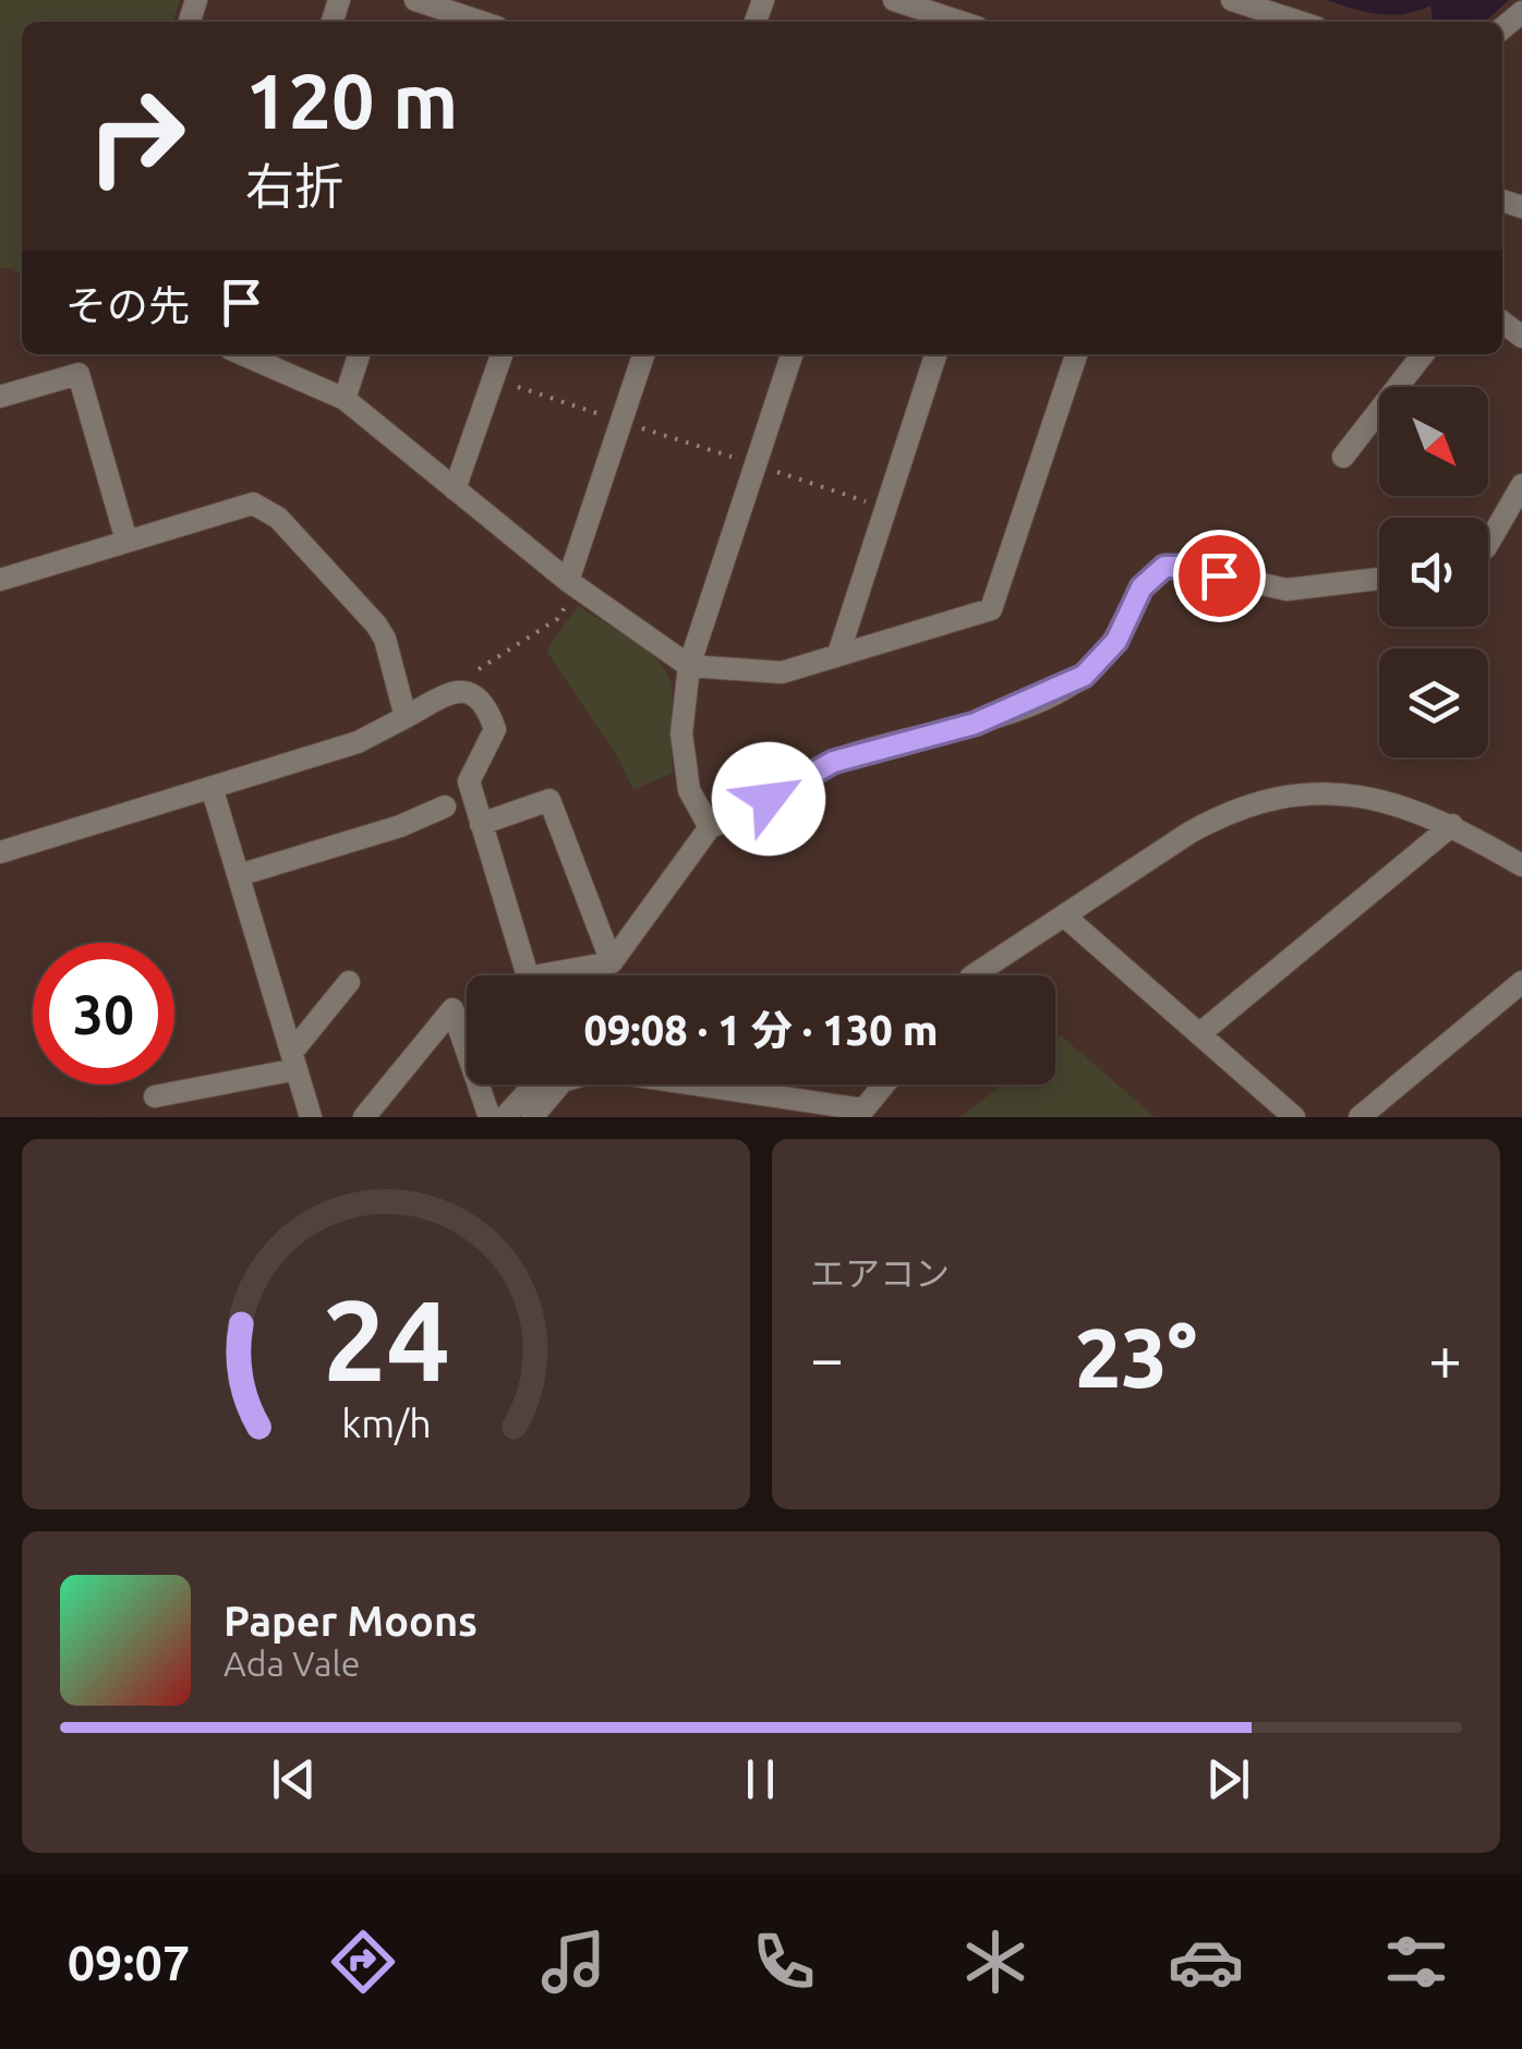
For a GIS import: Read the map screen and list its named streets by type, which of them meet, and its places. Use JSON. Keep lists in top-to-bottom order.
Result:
{
  "north": "bottom right",
  "page": {
    "turn": ["120 m", "右折"],
    "then": "その先",
    "limit": "30",
    "trip": "09:08 · 1 分 · 130 m",
    "tile": "エアコン",
    "heat": ["−", "23°", "+"],
    "song": ["Paper Moons", "Ada Vale"],
    "tabs": "09:07",
    "gauge": ["24", "km/h"]
  }
}
